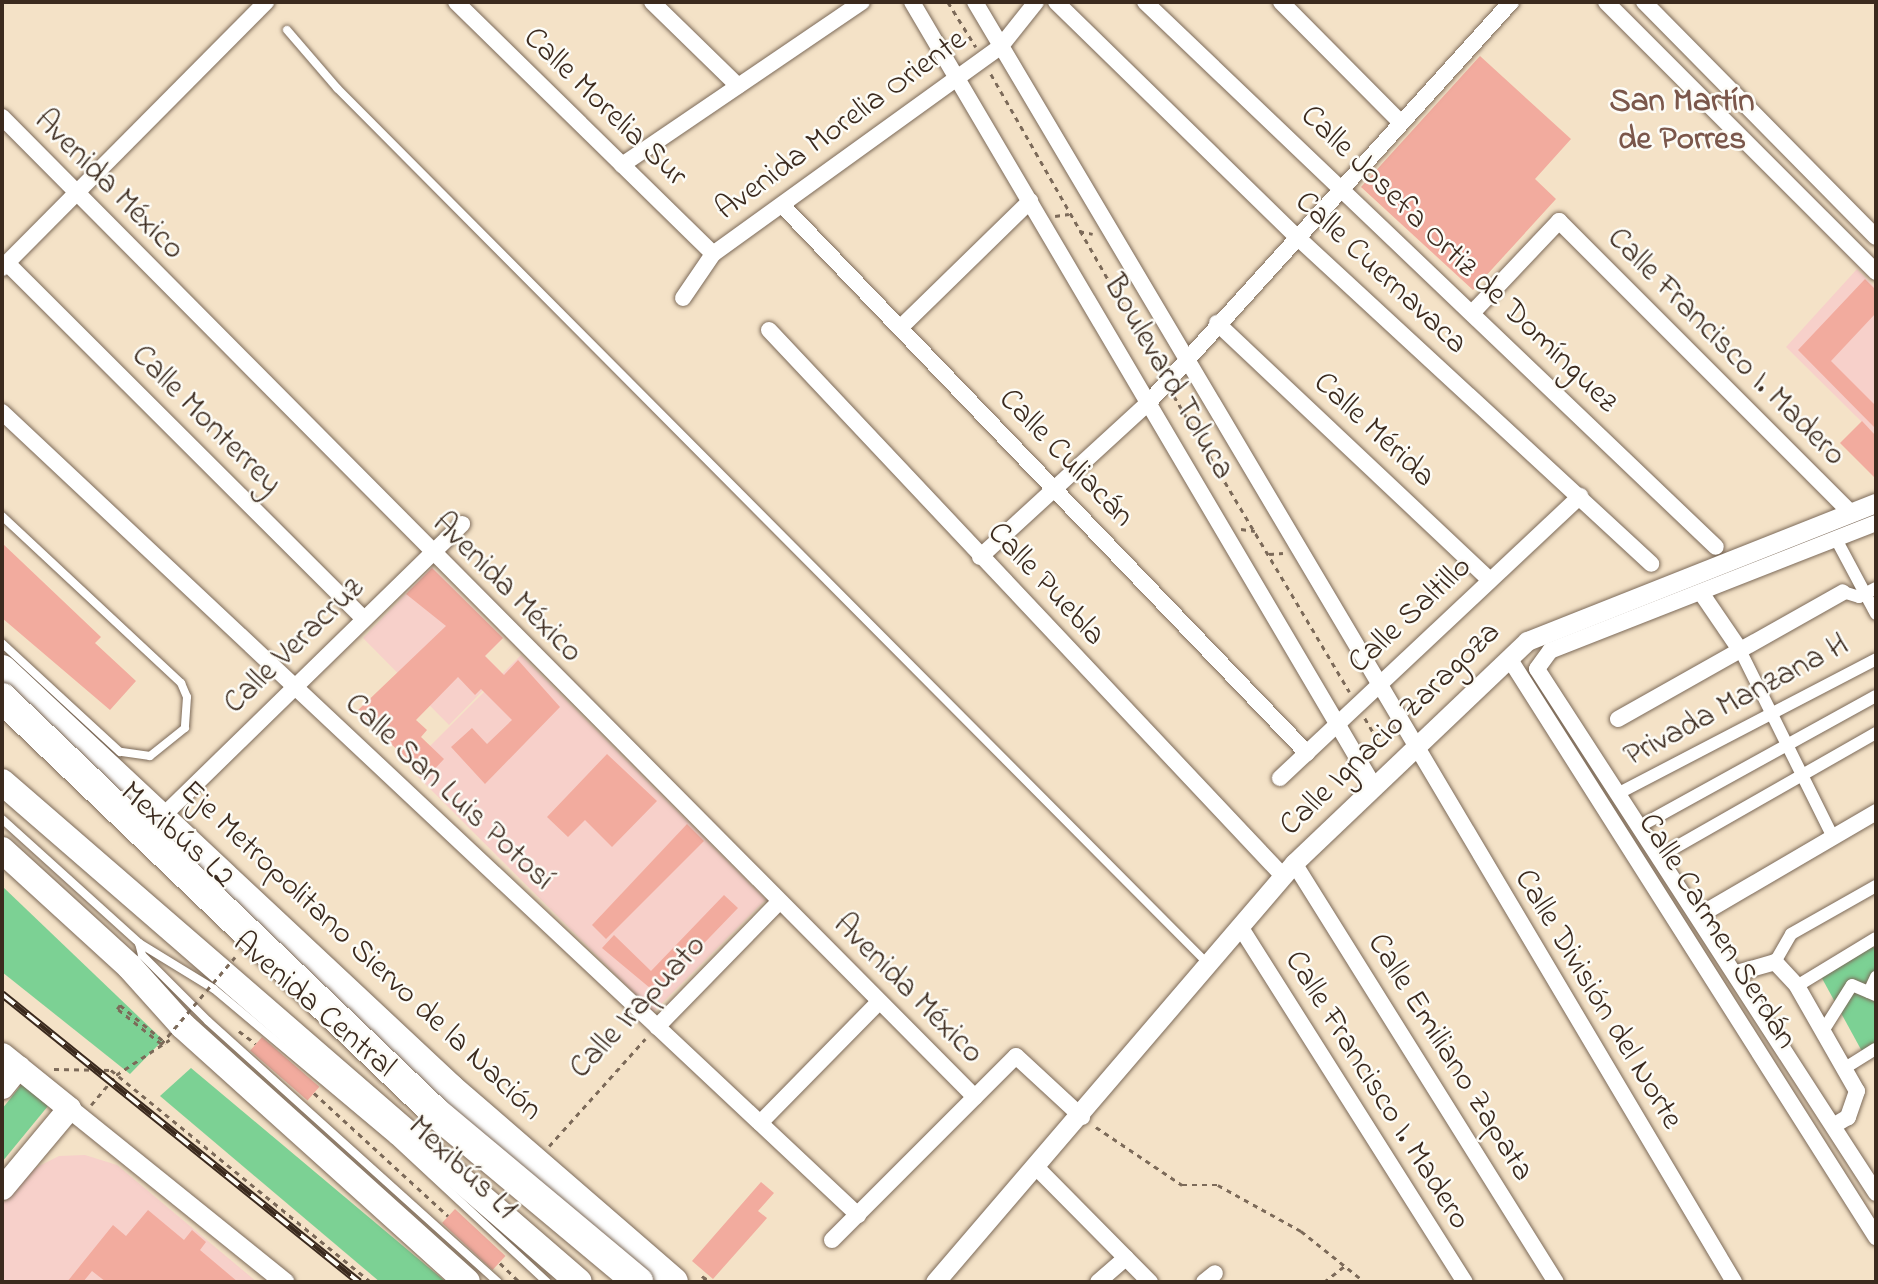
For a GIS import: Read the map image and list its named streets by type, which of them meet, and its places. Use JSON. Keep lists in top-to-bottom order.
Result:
{
  "streets": {
    "highway": ["Eje Metropolitano Siervo de la Nación", "Avenida Central"],
    "street": [
      "Calle Morelia Sur",
      "Avenida Morelia Oriente",
      "Avenida México",
      "Calle Josefa Ortiz de Domínguez",
      "Calle Cuernavaca",
      "Calle Francisco I. Madero",
      "Boulevard Toluca",
      "Calle Monterrey",
      "Calle Mérida",
      "Calle Culiacán",
      "Calle Puebla",
      "Calle Saltillo",
      "Calle Veracruz",
      "Privada Manzana H",
      "Calle Ignacio Zaragoza",
      "Calle San Luis Potosí",
      "Calle Carmen Serdán",
      "Calle División del Norte",
      "Calle Irapuato",
      "Calle Emiliano Zapata"
    ],
    "lane": ["Mexibús L2", "Mexibús L1"]
  },
  "crossings": [
    ["Calle Morelia Sur", "Avenida Morelia Oriente"],
    ["Avenida Morelia Oriente", "Boulevard Toluca"],
    ["Avenida Morelia Oriente", "Calle Culiacán"],
    ["Avenida México", "Calle Veracruz"],
    ["Avenida México", "Calle Irapuato"],
    ["Calle Josefa Ortiz de Domínguez", "Calle Francisco I. Madero"],
    ["Calle Josefa Ortiz de Domínguez", "Calle Ignacio Zaragoza"],
    ["Calle Cuernavaca", "Calle Saltillo"],
    ["Calle Cuernavaca", "Calle Ignacio Zaragoza"],
    ["Calle Francisco I. Madero", "Calle Ignacio Zaragoza"],
    ["Boulevard Toluca", "Calle Saltillo"],
    ["Boulevard Toluca", "Calle Ignacio Zaragoza"],
    ["Boulevard Toluca", "Calle División del Norte"],
    ["Calle Monterrey", "Calle Veracruz"],
    ["Calle Mérida", "Calle Saltillo"],
    ["Calle Culiacán", "Calle Saltillo"],
    ["Calle Puebla", "Calle Ignacio Zaragoza"],
    ["Calle Puebla", "Calle Emiliano Zapata"],
    ["Calle Veracruz", "Calle San Luis Potosí"],
    ["Privada Manzana H", "Calle Carmen Serdán"],
    ["Calle Ignacio Zaragoza", "Calle Carmen Serdán"],
    ["Calle Ignacio Zaragoza", "Calle División del Norte"],
    ["Calle Ignacio Zaragoza", "Calle Emiliano Zapata"],
    ["Calle San Luis Potosí", "Calle Irapuato"]
  ],
  "districts": ["San Martín de Porres"]
}
